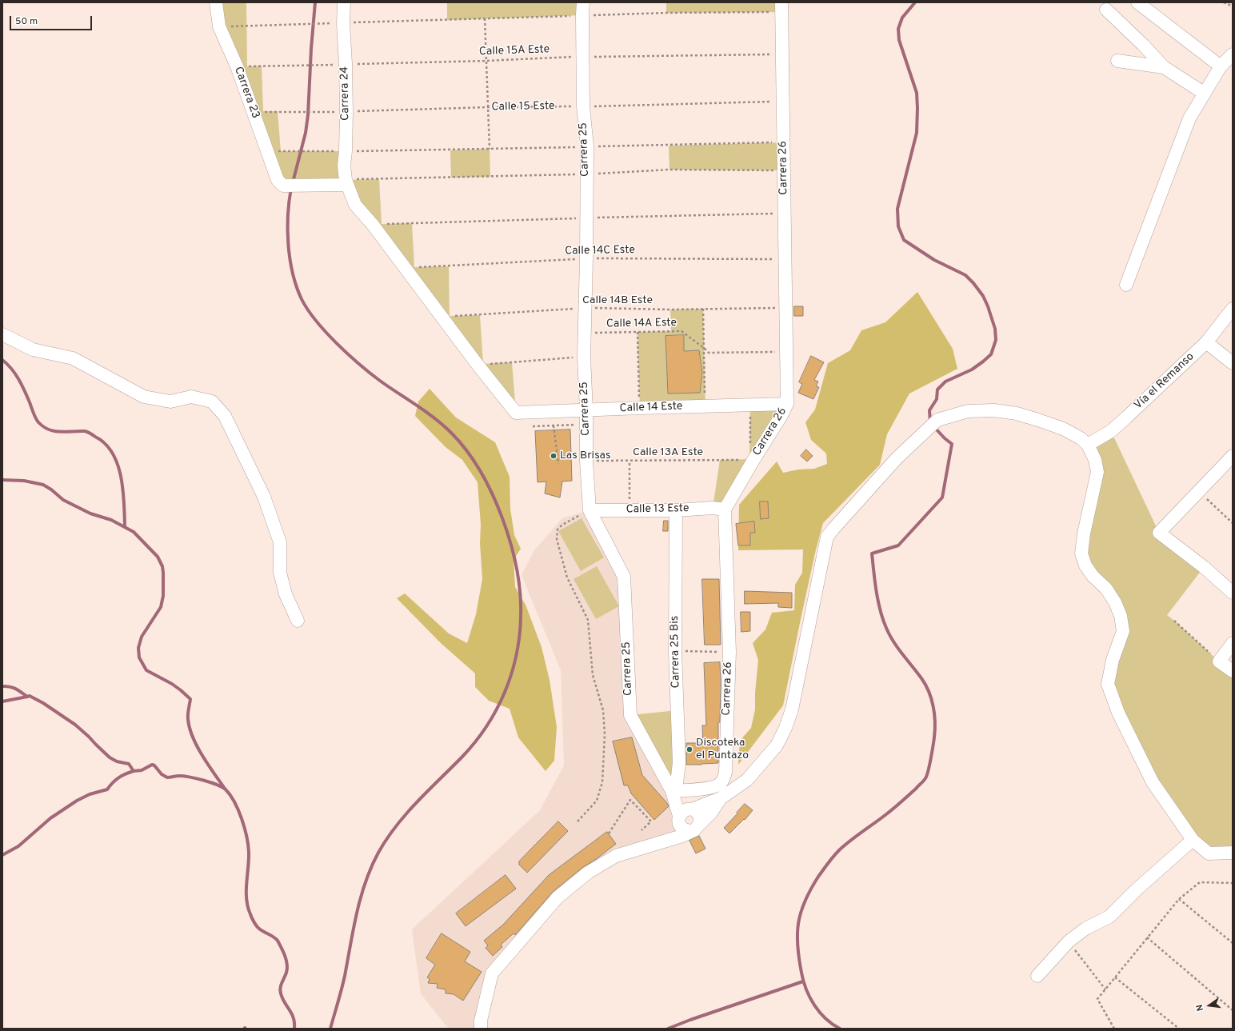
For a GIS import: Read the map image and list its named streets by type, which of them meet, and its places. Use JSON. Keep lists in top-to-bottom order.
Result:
{
  "streets": {
    "street": [
      "Carrera 23",
      "Carrera 24",
      "Carrera 25",
      "Carrera 26",
      "Vía el Remanso",
      "Calle 14 Este",
      "Calle 13 Este",
      "Carrera 25 Bis"
    ],
    "path": [
      "Calle 15A Este",
      "Calle 15 Este",
      "Calle 14C Este",
      "Calle 14B Este",
      "Calle 14A Este",
      "Calle 13A Este"
    ]
  },
  "crossings": [
    ["Calle 15A Este", "Carrera 24"],
    ["Calle 15A Este", "Carrera 25"],
    ["Calle 15A Este", "Carrera 26"],
    ["Carrera 23", "Carrera 24"],
    ["Carrera 24", "Calle 15 Este"],
    ["Carrera 24", "Calle 14 Este"],
    ["Calle 15 Este", "Carrera 25"],
    ["Calle 15 Este", "Carrera 26"],
    ["Carrera 25", "Carrera 26"],
    ["Carrera 25", "Calle 14C Este"],
    ["Carrera 25", "Calle 14B Este"],
    ["Carrera 25", "Calle 14A Este"],
    ["Carrera 25", "Calle 14 Este"],
    ["Carrera 25", "Calle 13A Este"],
    ["Carrera 25", "Calle 13 Este"],
    ["Carrera 25", "Carrera 25 Bis"],
    ["Carrera 26", "Calle 14C Este"],
    ["Carrera 26", "Calle 14B Este"],
    ["Carrera 26", "Calle 14A Este"],
    ["Carrera 26", "Calle 14 Este"],
    ["Carrera 26", "Calle 13 Este"],
    ["Carrera 26", "Carrera 25 Bis"],
    ["Calle 13 Este", "Carrera 25 Bis"]
  ],
  "places": ["Las Brisas", "Discoteka el Puntazo"],
  "scale_bar": "50 m",
  "north": "left"
}
